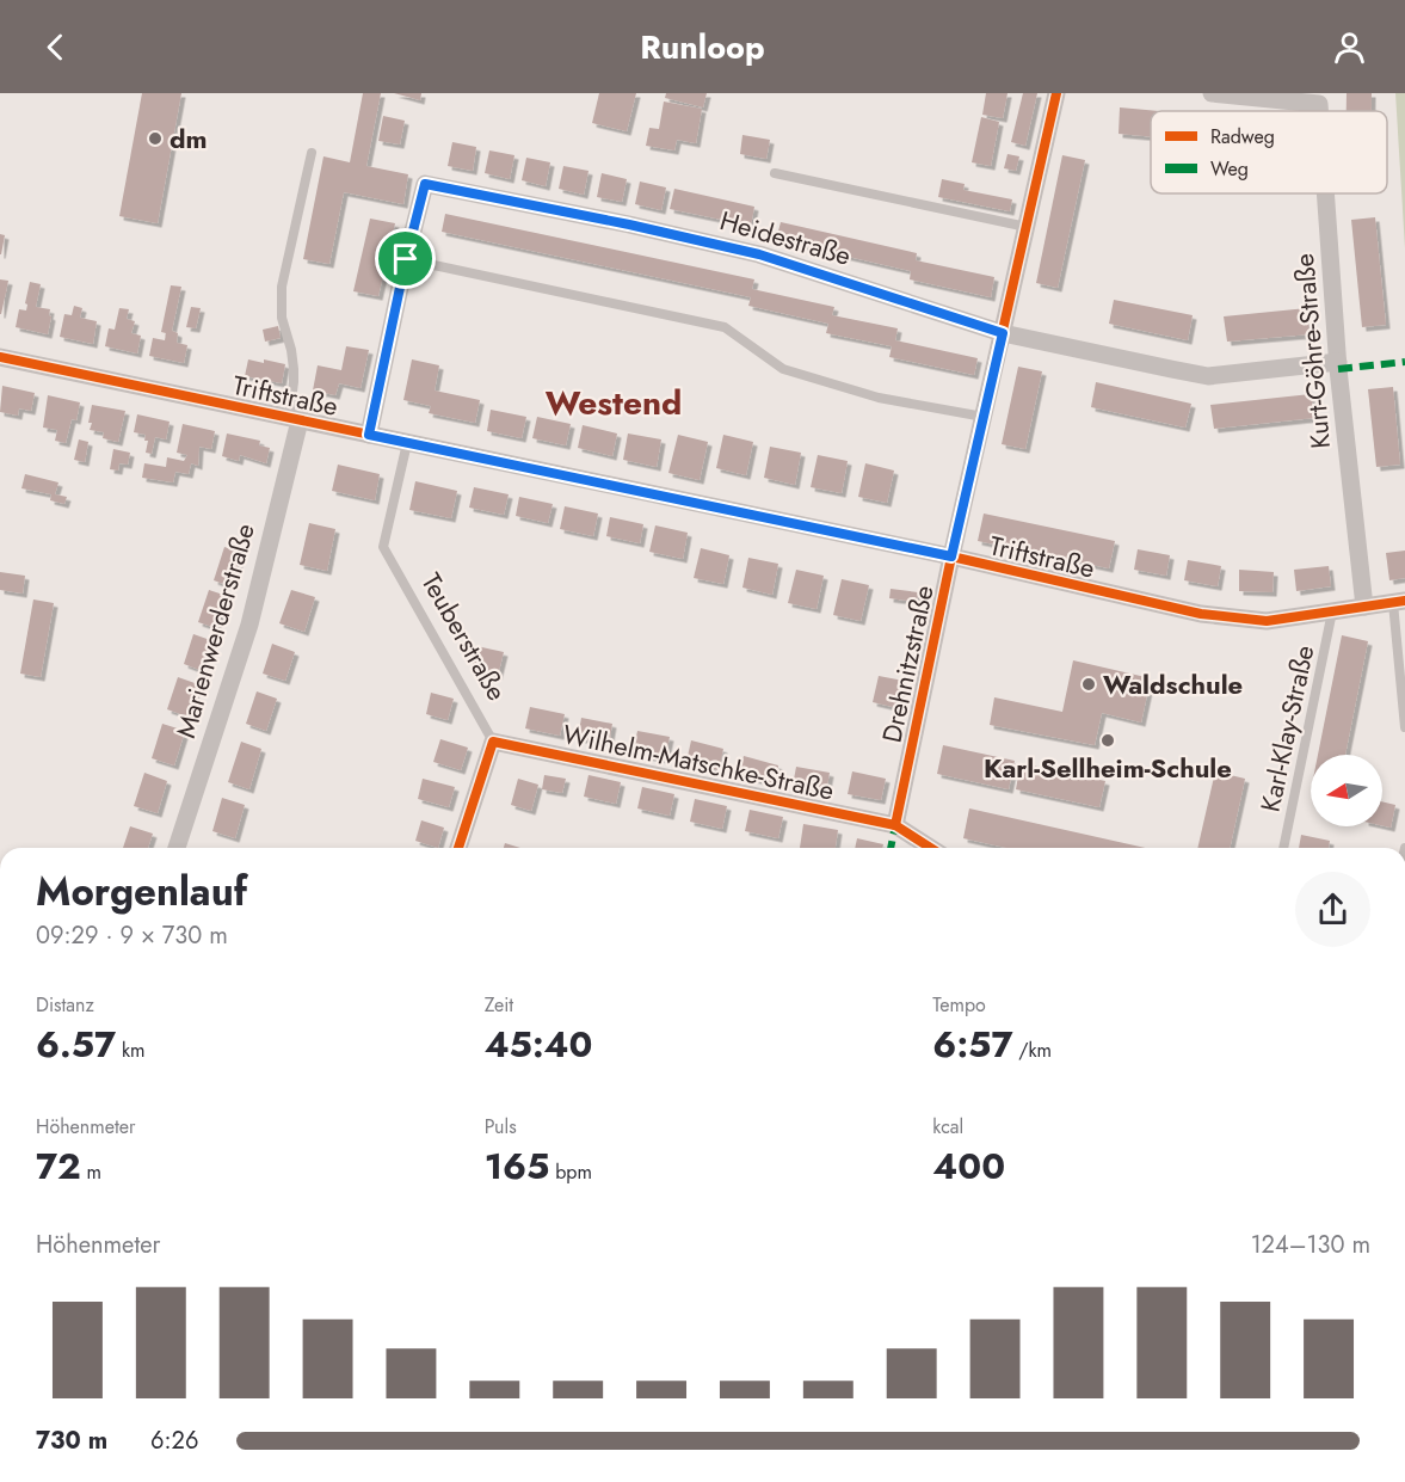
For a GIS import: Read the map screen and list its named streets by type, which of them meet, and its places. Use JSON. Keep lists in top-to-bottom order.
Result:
{
  "streets": {
    "street": [
      "Heidestraße",
      "Kurt-Göhre-Straße",
      "Triftstraße",
      "Marienwerderstraße",
      "Teuberstraße",
      "Drehnitzstraße",
      "Wilhelm-Matschke-Straße"
    ],
    "lane": ["Karl-Klay-Straße"]
  },
  "crossings": [
    ["Heidestraße", "Kurt-Göhre-Straße"],
    ["Heidestraße", "Triftstraße"],
    ["Heidestraße", "Drehnitzstraße"],
    ["Kurt-Göhre-Straße", "Triftstraße"],
    ["Triftstraße", "Marienwerderstraße"],
    ["Triftstraße", "Teuberstraße"],
    ["Triftstraße", "Drehnitzstraße"],
    ["Triftstraße", "Karl-Klay-Straße"],
    ["Teuberstraße", "Wilhelm-Matschke-Straße"],
    ["Drehnitzstraße", "Wilhelm-Matschke-Straße"]
  ],
  "districts": ["Westend"],
  "places": ["dm", "Waldschule", "Karl-Sellheim-Schule"],
  "legend": ["Radweg", "Weg"],
  "north": "left",
  "page": {
    "header": "Runloop",
    "heading": ["Morgenlauf", "09:29 · 9 × 730 m"],
    "stats": [
      ["Distanz", "6.57 km"],
      ["Zeit", "45:40"],
      ["Tempo", "6:57 /km"],
      ["Höhenmeter", "72 m"],
      ["Puls", "165 bpm"],
      ["kcal", "400"]
    ],
    "chart": ["Höhenmeter", "124–130 m"],
    "list": [
      {
        "name": "730 m",
        "note": "6:26"
      }
    ]
  }
}
